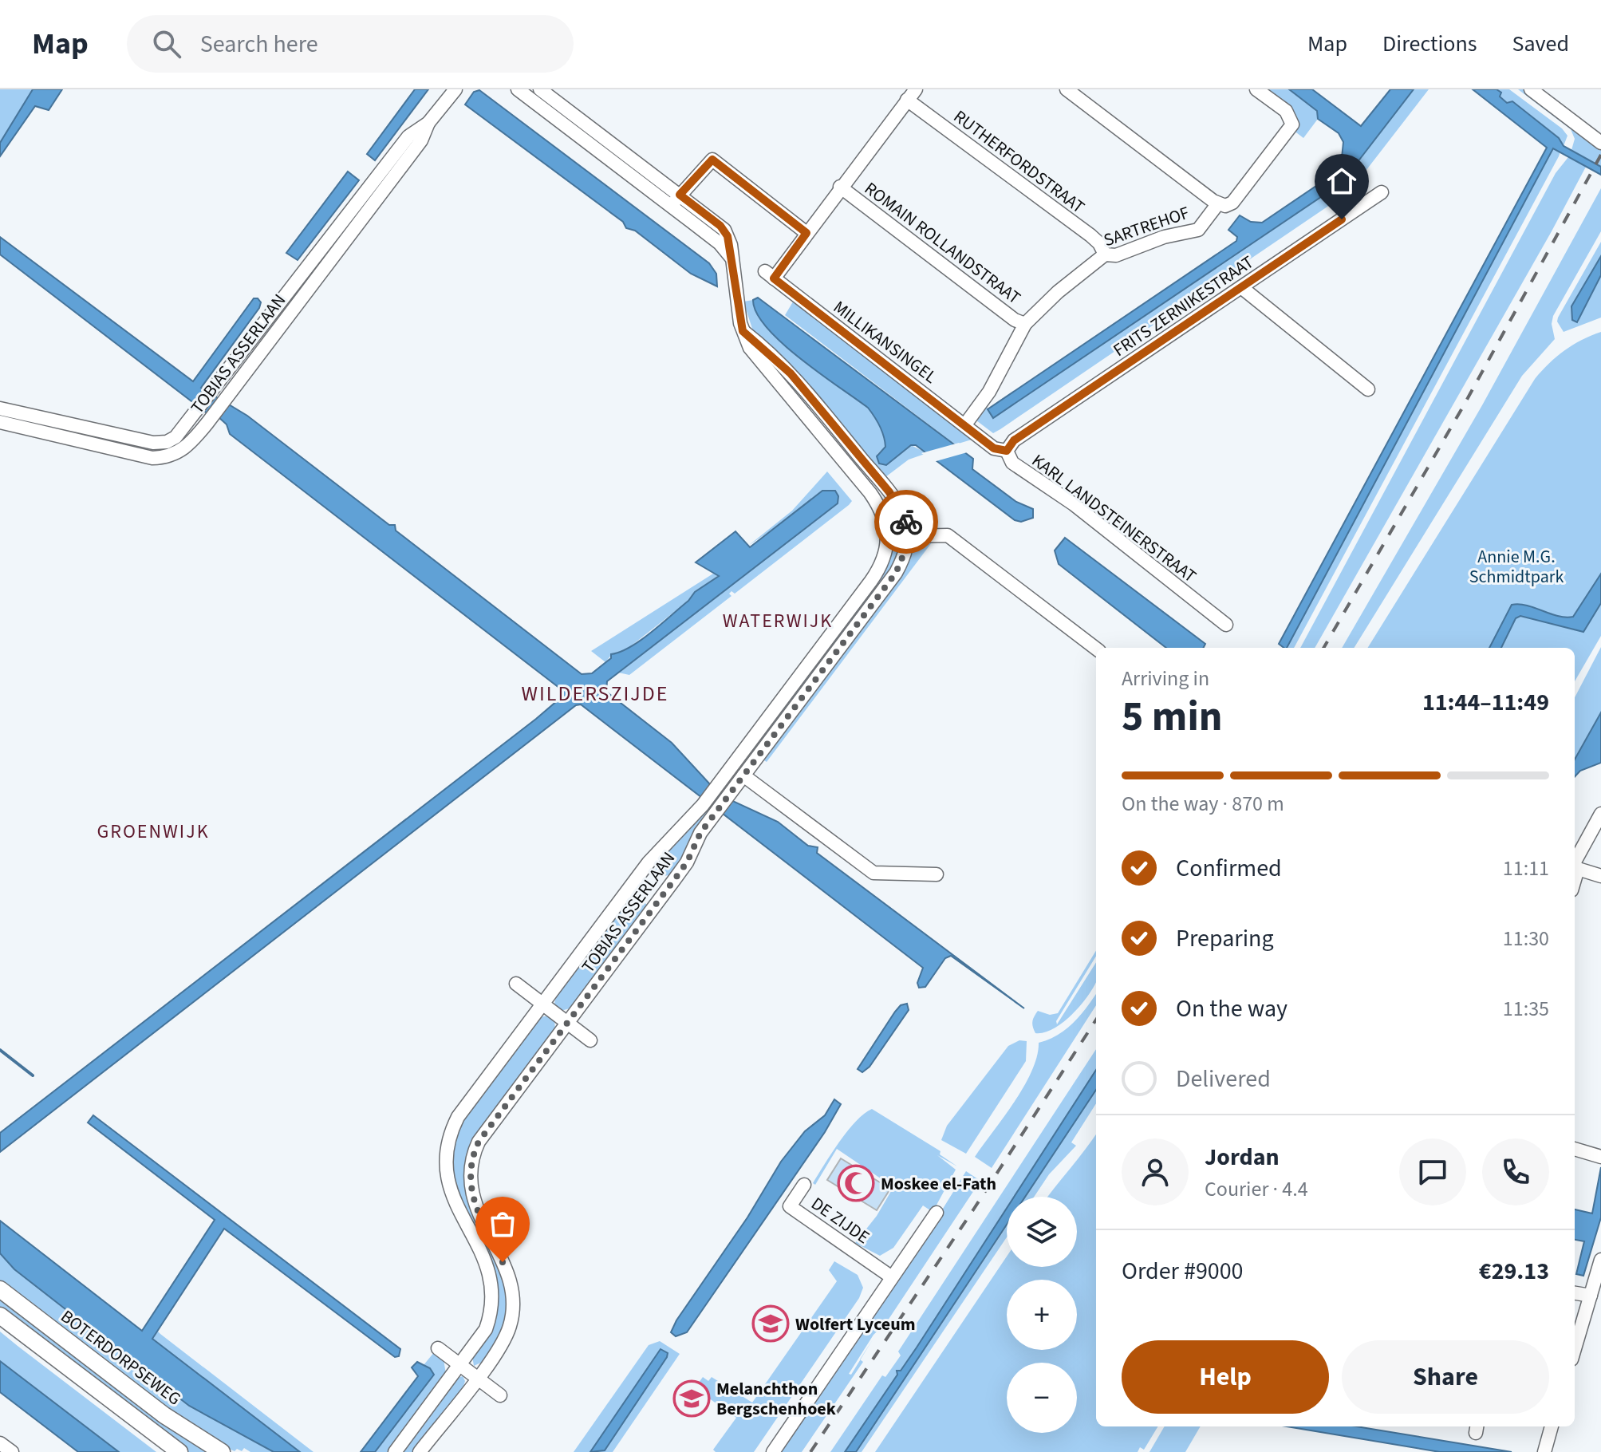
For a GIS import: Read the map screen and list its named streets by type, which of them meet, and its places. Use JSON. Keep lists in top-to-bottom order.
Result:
{
  "streets": {
    "main road": ["BOTERDORPSEWEG"],
    "street": [
      "RUTHERFORDSTRAAT",
      "SARTREHOF",
      "ROMAIN ROLLANDSTRAAT",
      "FRITS ZERNIKESTRAAT",
      "MILLIKANSINGEL",
      "TOBIAS ASSERLAAN",
      "KARL LANDSTEINERSTRAAT",
      "DE ZIJDE"
    ]
  },
  "crossings": [
    ["RUTHERFORDSTRAAT", "SARTREHOF"],
    ["SARTREHOF", "ROMAIN ROLLANDSTRAAT"],
    ["SARTREHOF", "MILLIKANSINGEL"],
    ["FRITS ZERNIKESTRAAT", "KARL LANDSTEINERSTRAAT"],
    ["MILLIKANSINGEL", "KARL LANDSTEINERSTRAAT"]
  ],
  "districts": ["WATERWIJK", "WILDERSZIJDE", "GROENWIJK"],
  "parks": ["Annie M.G. Schmidtpark"],
  "places": {
    "mosque": ["Moskee el-Fath"],
    "school or university": ["Wolfert Lyceum", "Melanchthon Bergschenhoek"]
  },
  "page": {
    "header": "Map",
    "search": "Search here",
    "nav": ["Map", "Directions", "Saved"],
    "heading": ["5 min", "Arriving in", "11:44–11:49"],
    "panel": [
      "Jordan",
      "Courier · 4.4",
      "Order #9000",
      "€29.13"
    ],
    "bar": "On the way · 870 m",
    "list": [
      ["Confirmed", "11:11"],
      ["Preparing", "11:30"],
      ["On the way", "11:35"],
      "Delivered"
    ],
    "map_buttons": ["+", "−"],
    "buttons": ["Help", "Share"]
  }
}
